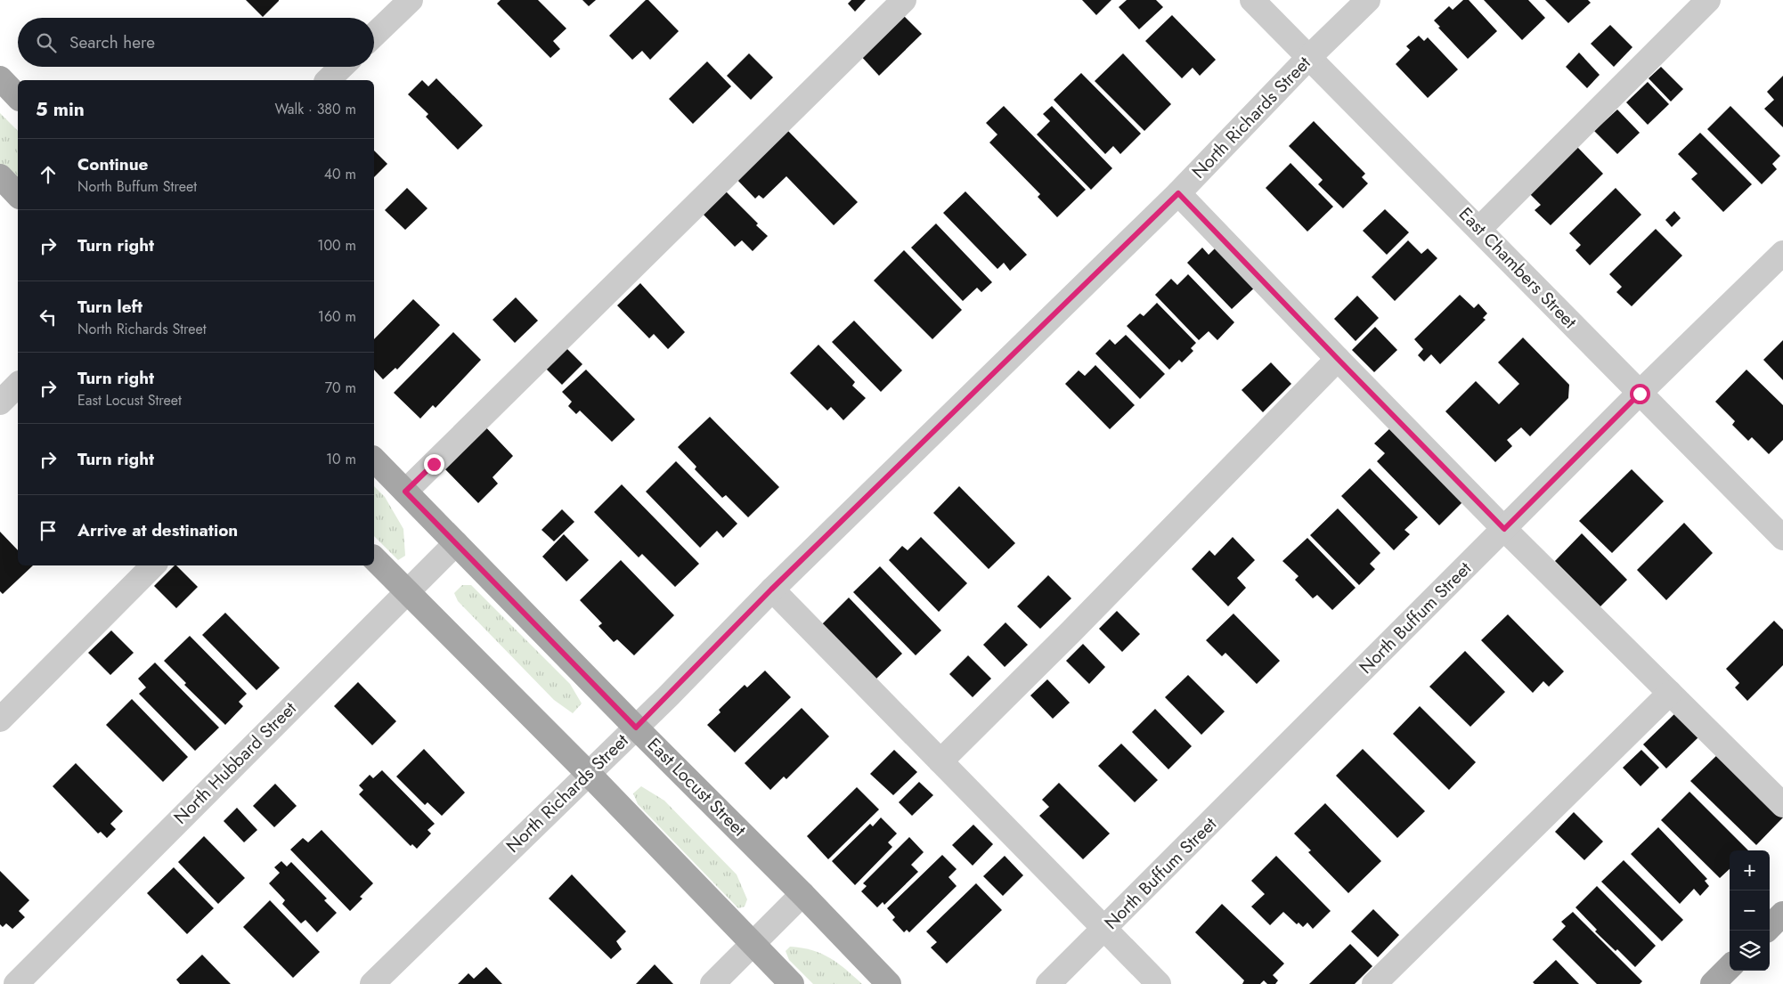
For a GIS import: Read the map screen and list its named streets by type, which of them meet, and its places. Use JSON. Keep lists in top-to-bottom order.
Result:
{
  "streets": {
    "main road": ["East Locust Street"],
    "street": [
      "North Richards Street",
      "East Chambers Street",
      "North Buffum Street",
      "North Hubbard Street"
    ]
  },
  "crossings": [
    ["North Richards Street", "East Chambers Street"],
    ["North Richards Street", "East Locust Street"],
    ["East Chambers Street", "North Buffum Street"],
    ["North Hubbard Street", "East Locust Street"]
  ],
  "page": {
    "search": "Search here",
    "heading": ["5 min", "Walk · 380 m"],
    "list": [
      ["Continue", "North Buffum Street", "40 m"],
      ["Turn right", "100 m"],
      ["Turn left", "North Richards Street", "160 m"],
      ["Turn right", "East Locust Street", "70 m"],
      ["Turn right", "10 m"],
      "Arrive at destination"
    ],
    "map_buttons": ["+", "−"]
  }
}
